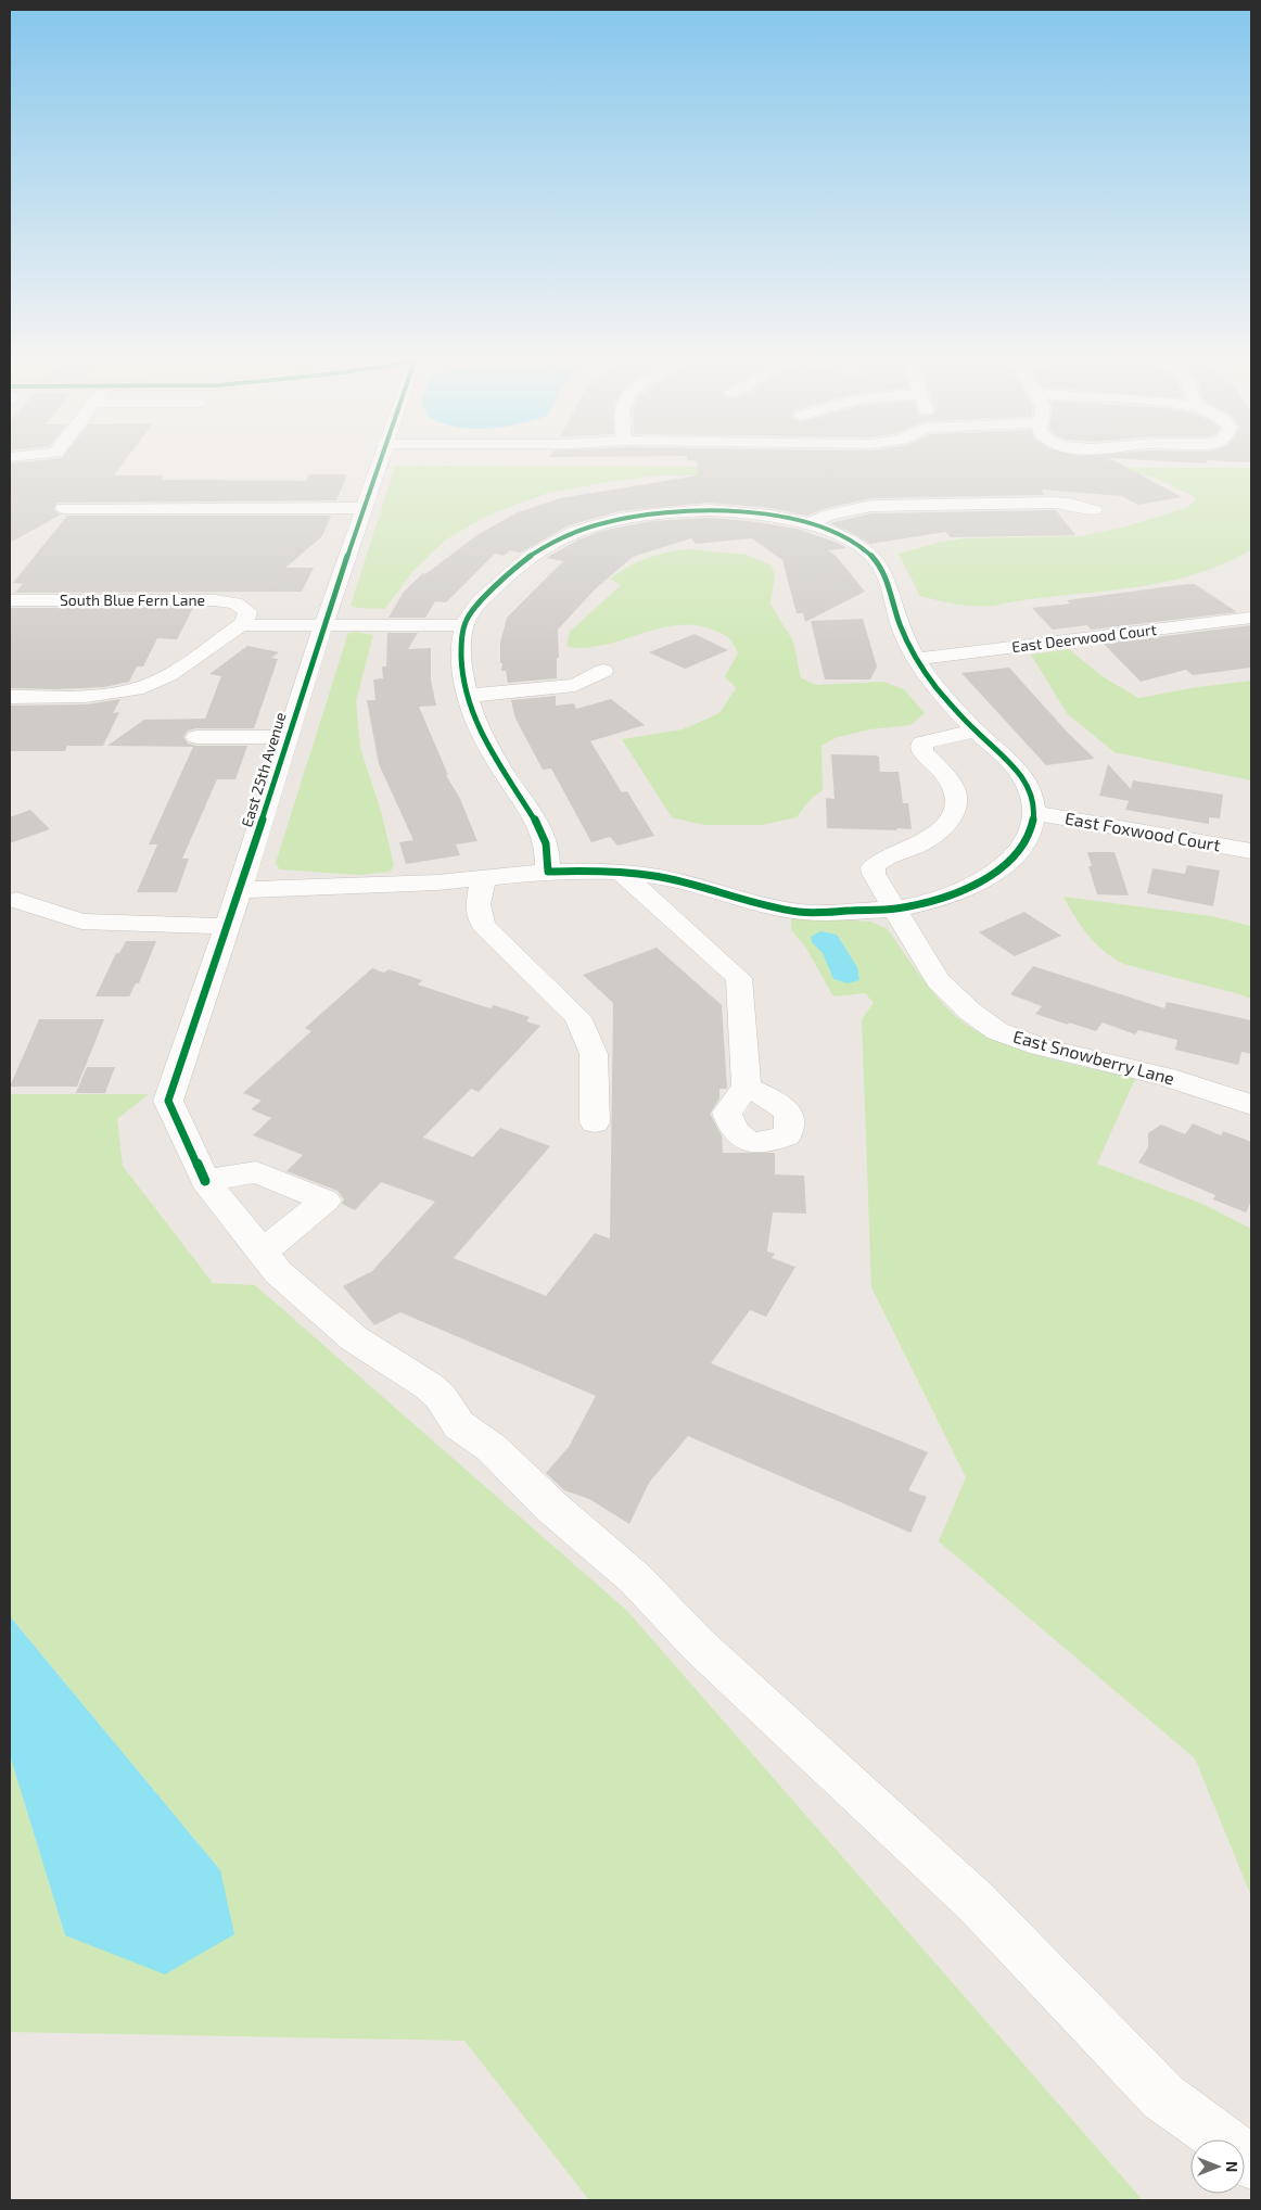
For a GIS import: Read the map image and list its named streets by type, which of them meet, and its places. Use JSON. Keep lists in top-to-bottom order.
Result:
{
  "streets": {
    "street": [
      "South Blue Fern Lane",
      "East Deerwood Court",
      "East 25th Avenue",
      "East Foxwood Court",
      "East Snowberry Lane"
    ]
  },
  "north": "right"
}
